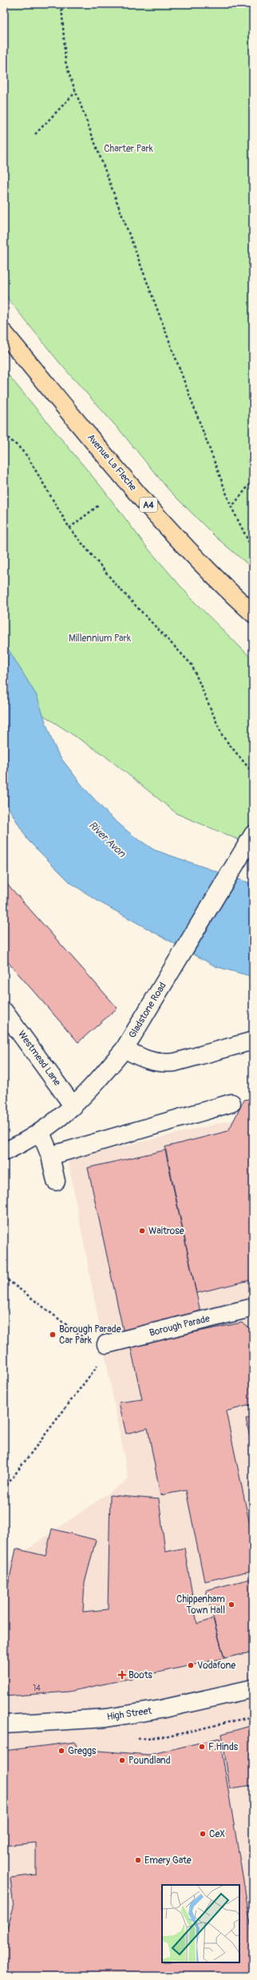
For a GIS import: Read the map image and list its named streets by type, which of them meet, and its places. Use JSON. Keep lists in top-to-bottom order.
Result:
{
  "streets": {
    "main road": ["Avenue La Fleche", "A4"],
    "street": [
      "Gladstone Road",
      "Westmead Lane",
      "Borough Parade",
      "High Street"
    ]
  },
  "crossings": [
    ["Gladstone Road", "Westmead Lane"]
  ],
  "water": ["River Avon"],
  "parks": ["Charter Park", "Millennium Park"],
  "places": {
    "other": [
      "Waitrose",
      "Borough Parade Car Park",
      "Chippenham Town Hall",
      "Vodafone",
      "F.Hinds",
      "Greggs",
      "Poundland",
      "CeX",
      "Emery Gate"
    ],
    "health": ["Boots"]
  },
  "house_numbers": ["14"]
}
